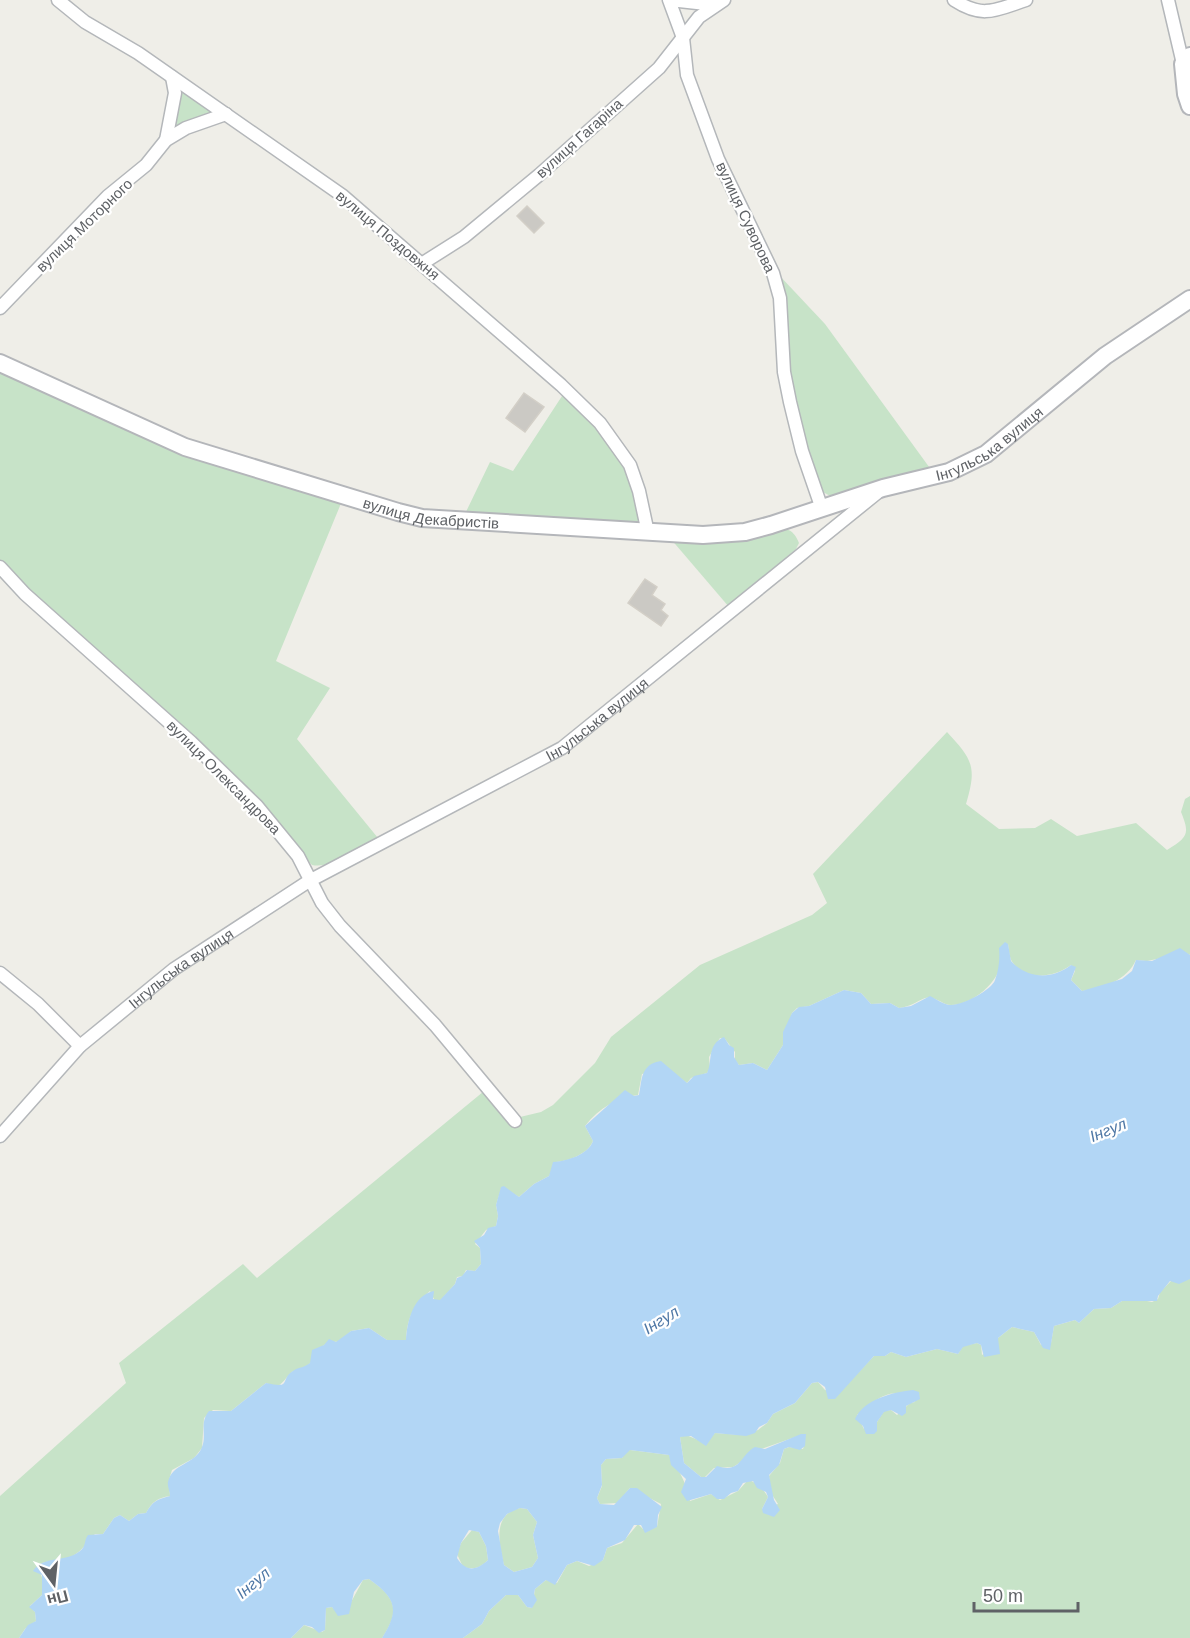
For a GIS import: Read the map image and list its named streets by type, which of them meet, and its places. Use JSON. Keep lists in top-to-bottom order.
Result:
{
  "streets": {
    "street": [
      "вулиця Гагаріна",
      "вулиця Суворова",
      "вулиця Моторного",
      "вулиця Поздовжня",
      "Інгульська вулиця",
      "вулиця Декабристів",
      "вулиця Олександрова"
    ]
  },
  "crossings": [
    ["вулиця Гагаріна", "вулиця Суворова"],
    ["вулиця Гагаріна", "вулиця Поздовжня"],
    ["вулиця Суворова", "вулиця Декабристів"],
    ["вулиця Моторного", "вулиця Поздовжня"],
    ["вулиця Поздовжня", "вулиця Декабристів"],
    ["Інгульська вулиця", "вулиця Декабристів"],
    ["Інгульська вулиця", "вулиця Олександрова"]
  ],
  "water": ["Інгул"],
  "scale_bar": "50 m",
  "north": "bottom"
}
